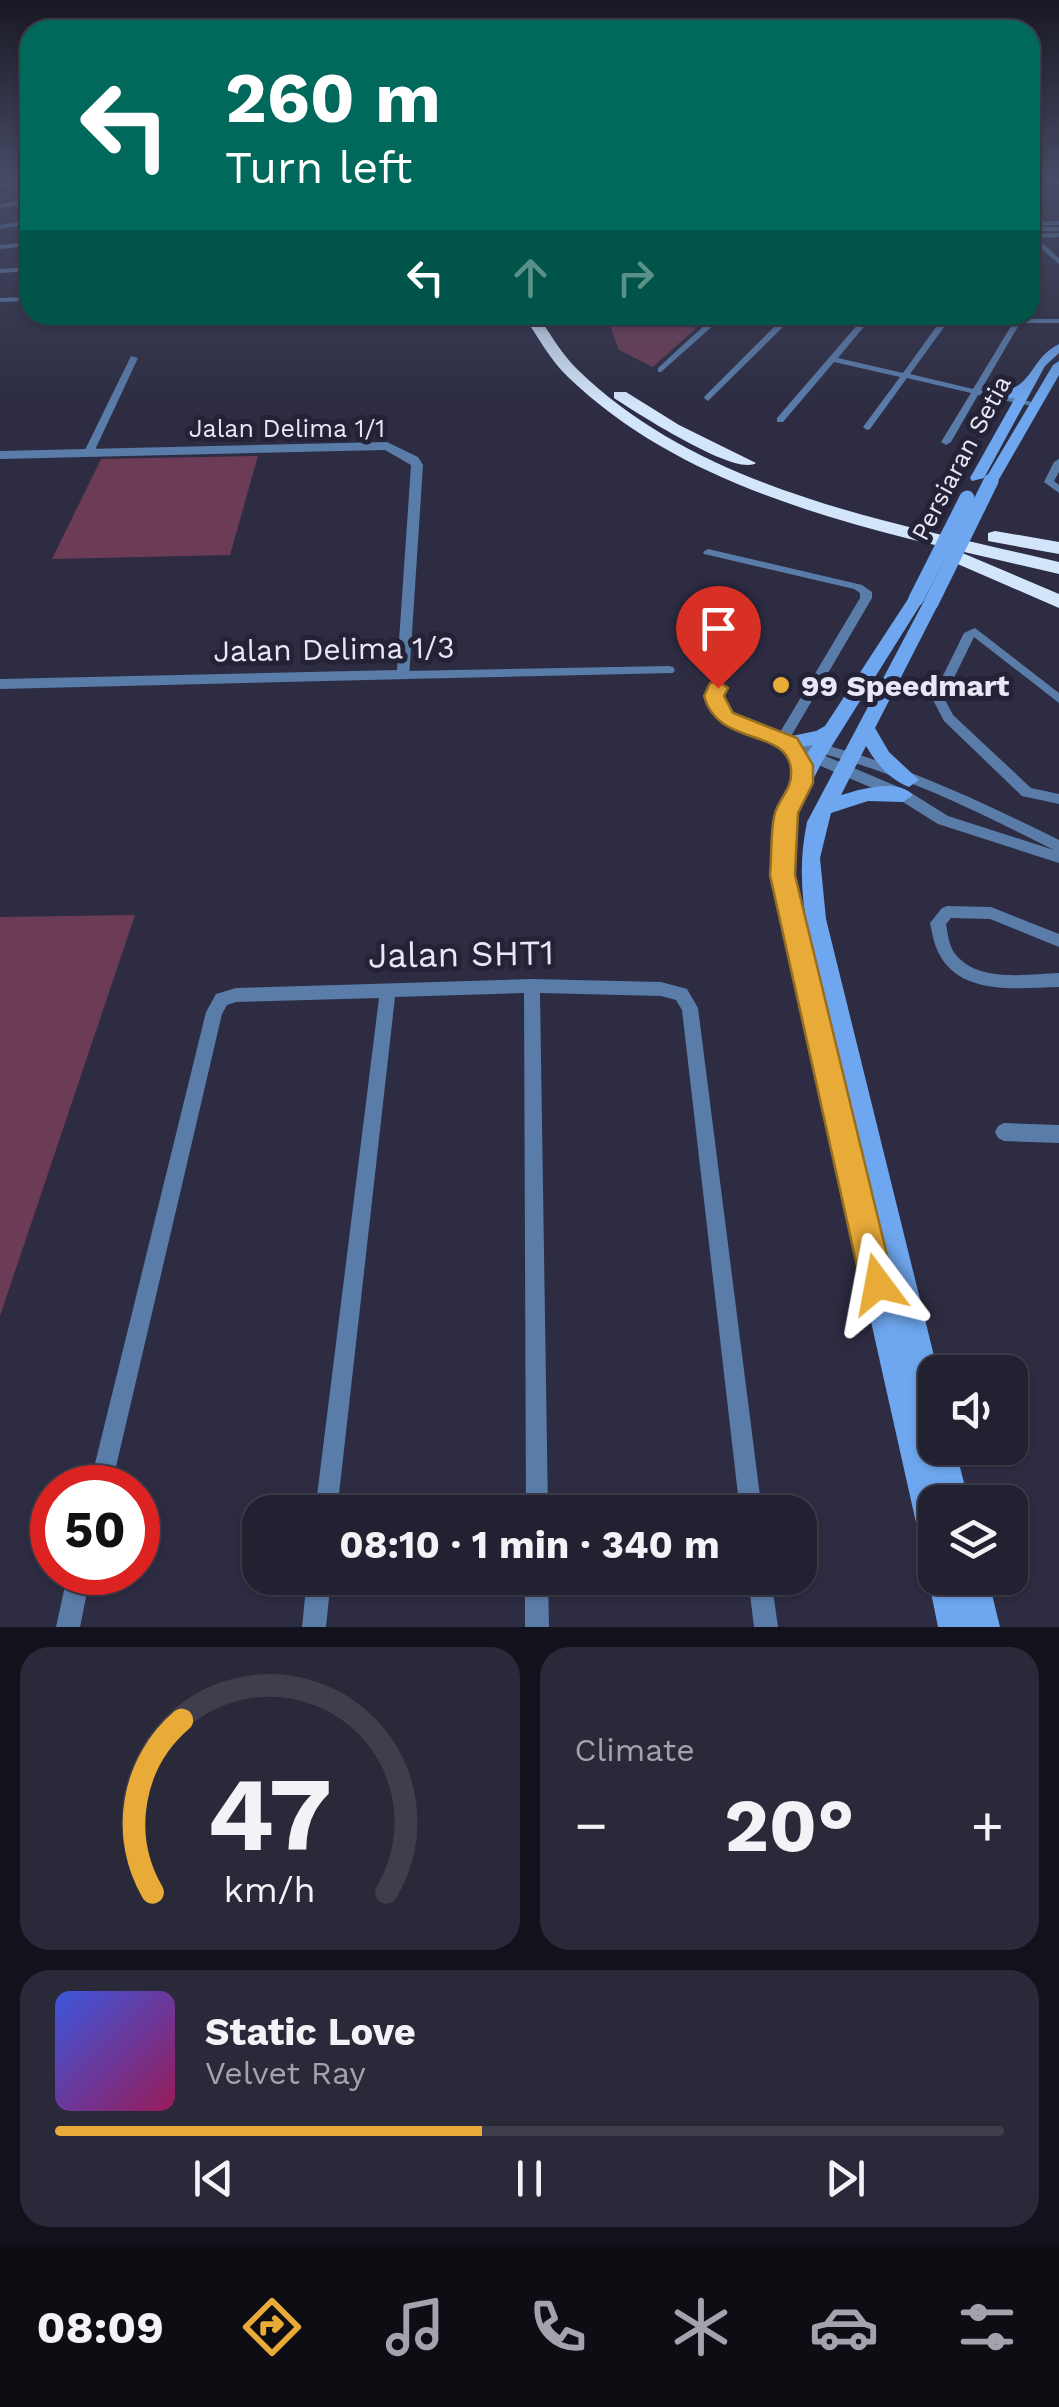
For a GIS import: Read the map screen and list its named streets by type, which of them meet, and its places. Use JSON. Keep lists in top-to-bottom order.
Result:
{
  "streets": {
    "main road": ["Persiaran Setia"],
    "street": ["Jalan Delima 1/1", "Jalan Delima 1/3", "Jalan SHT1"]
  },
  "crossings": [
    ["Jalan Delima 1/1", "Jalan Delima 1/3"]
  ],
  "places": ["99 Speedmart"],
  "page": {
    "turn": ["260 m", "Turn left"],
    "limit": "50",
    "trip": "08:10 · 1 min · 340 m",
    "tile": "Climate",
    "heat": ["−", "20°", "+"],
    "song": ["Static Love", "Velvet Ray"],
    "tabs": "08:09",
    "gauge": ["47", "km/h"]
  }
}
